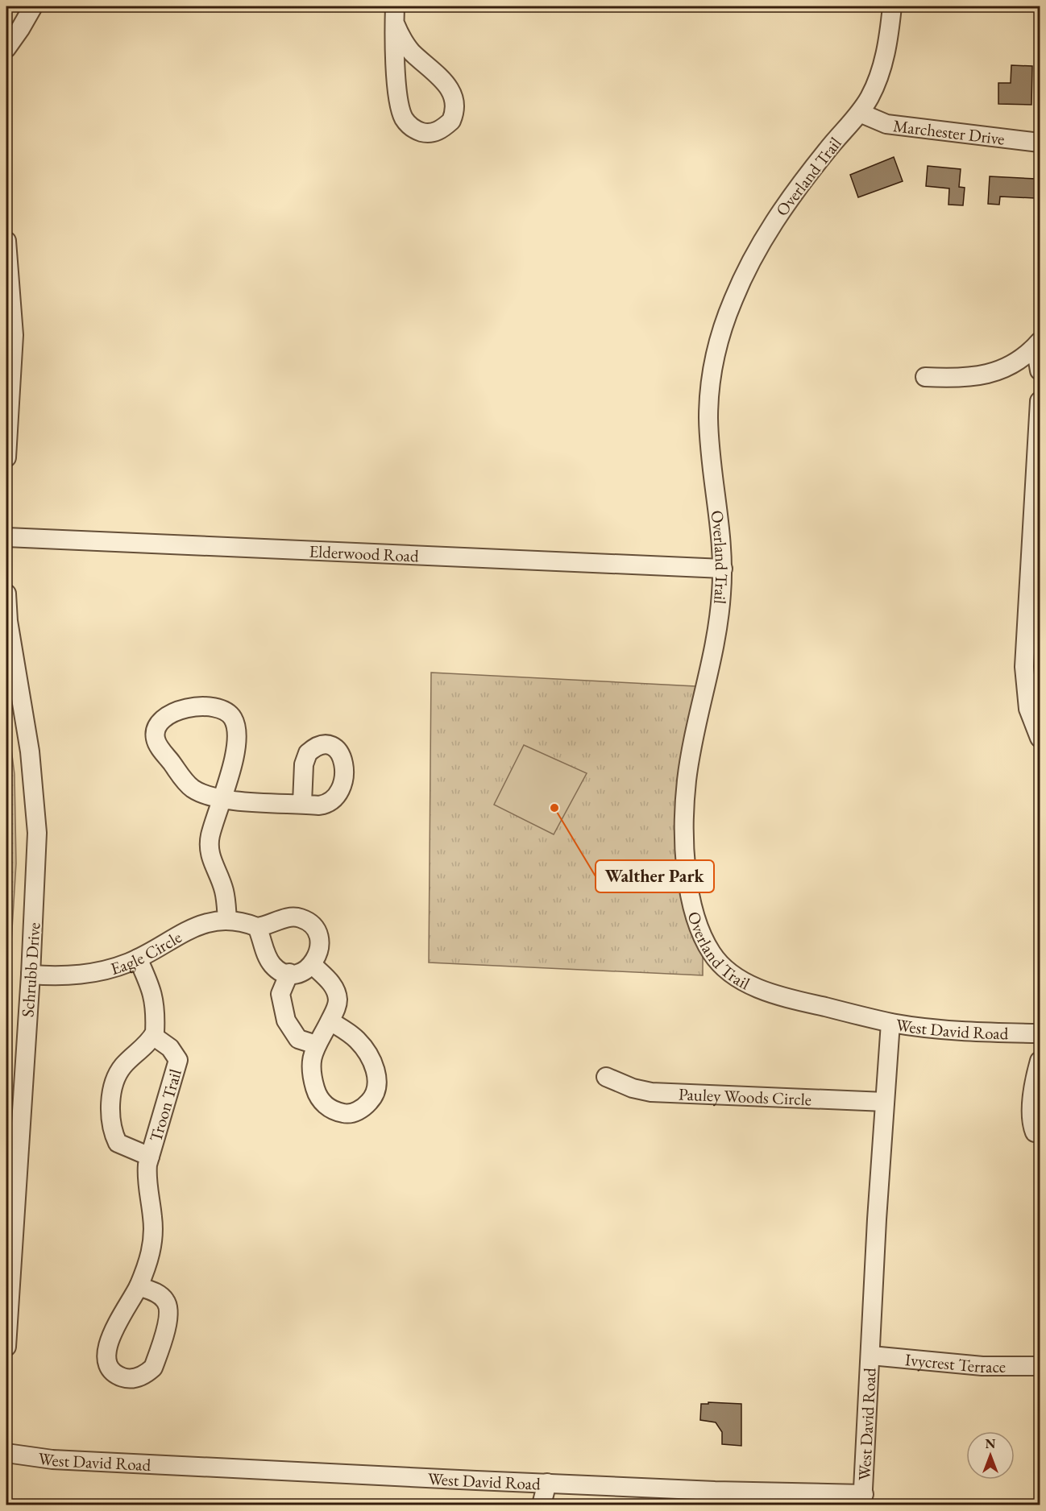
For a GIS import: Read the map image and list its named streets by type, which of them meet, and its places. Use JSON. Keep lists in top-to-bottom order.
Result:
{
  "streets": {
    "street": [
      "Marchester Drive",
      "Overland Trail",
      "Elderwood Road",
      "Eagle Circle",
      "Schrubb Drive",
      "West David Road",
      "Pauley Woods Circle",
      "Troon Trail",
      "Ivycrest Terrace"
    ]
  },
  "crossings": [
    ["Marchester Drive", "Overland Trail"],
    ["Overland Trail", "Elderwood Road"],
    ["Overland Trail", "West David Road"],
    ["Eagle Circle", "Schrubb Drive"],
    ["West David Road", "Pauley Woods Circle"],
    ["West David Road", "Ivycrest Terrace"]
  ],
  "places": ["Walther Park"],
  "north": "top"
}
